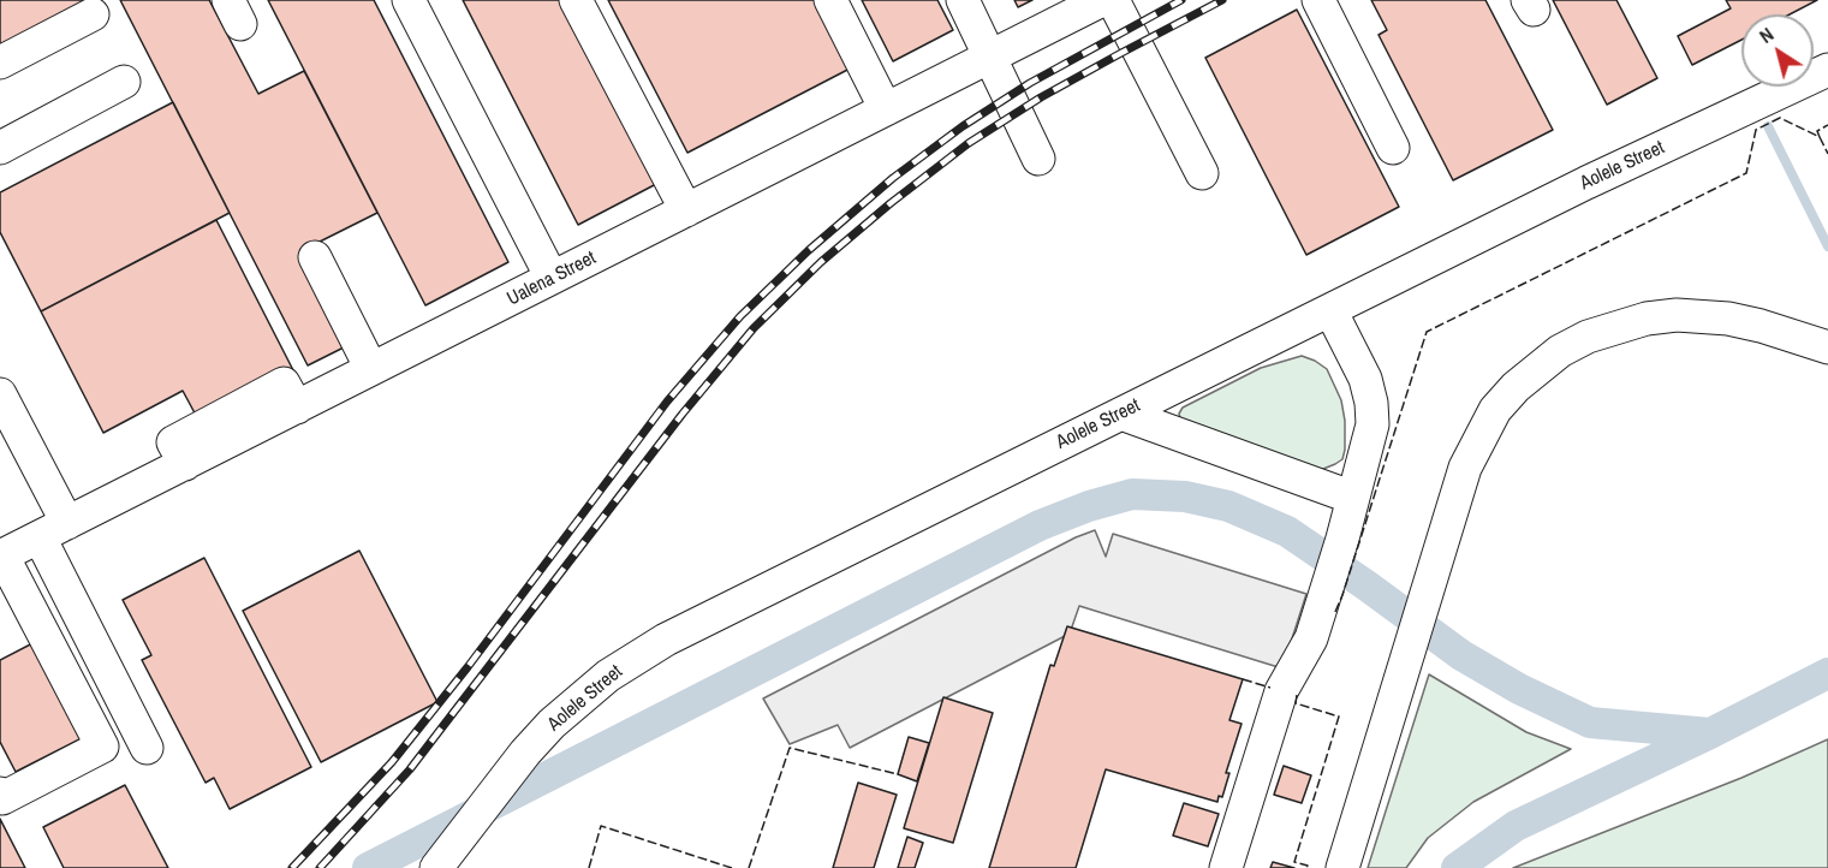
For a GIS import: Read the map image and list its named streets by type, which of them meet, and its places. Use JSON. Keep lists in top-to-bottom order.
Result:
{
  "streets": {
    "street": ["Aolele Street", "Ualena Street"]
  },
  "north": "top left"
}
